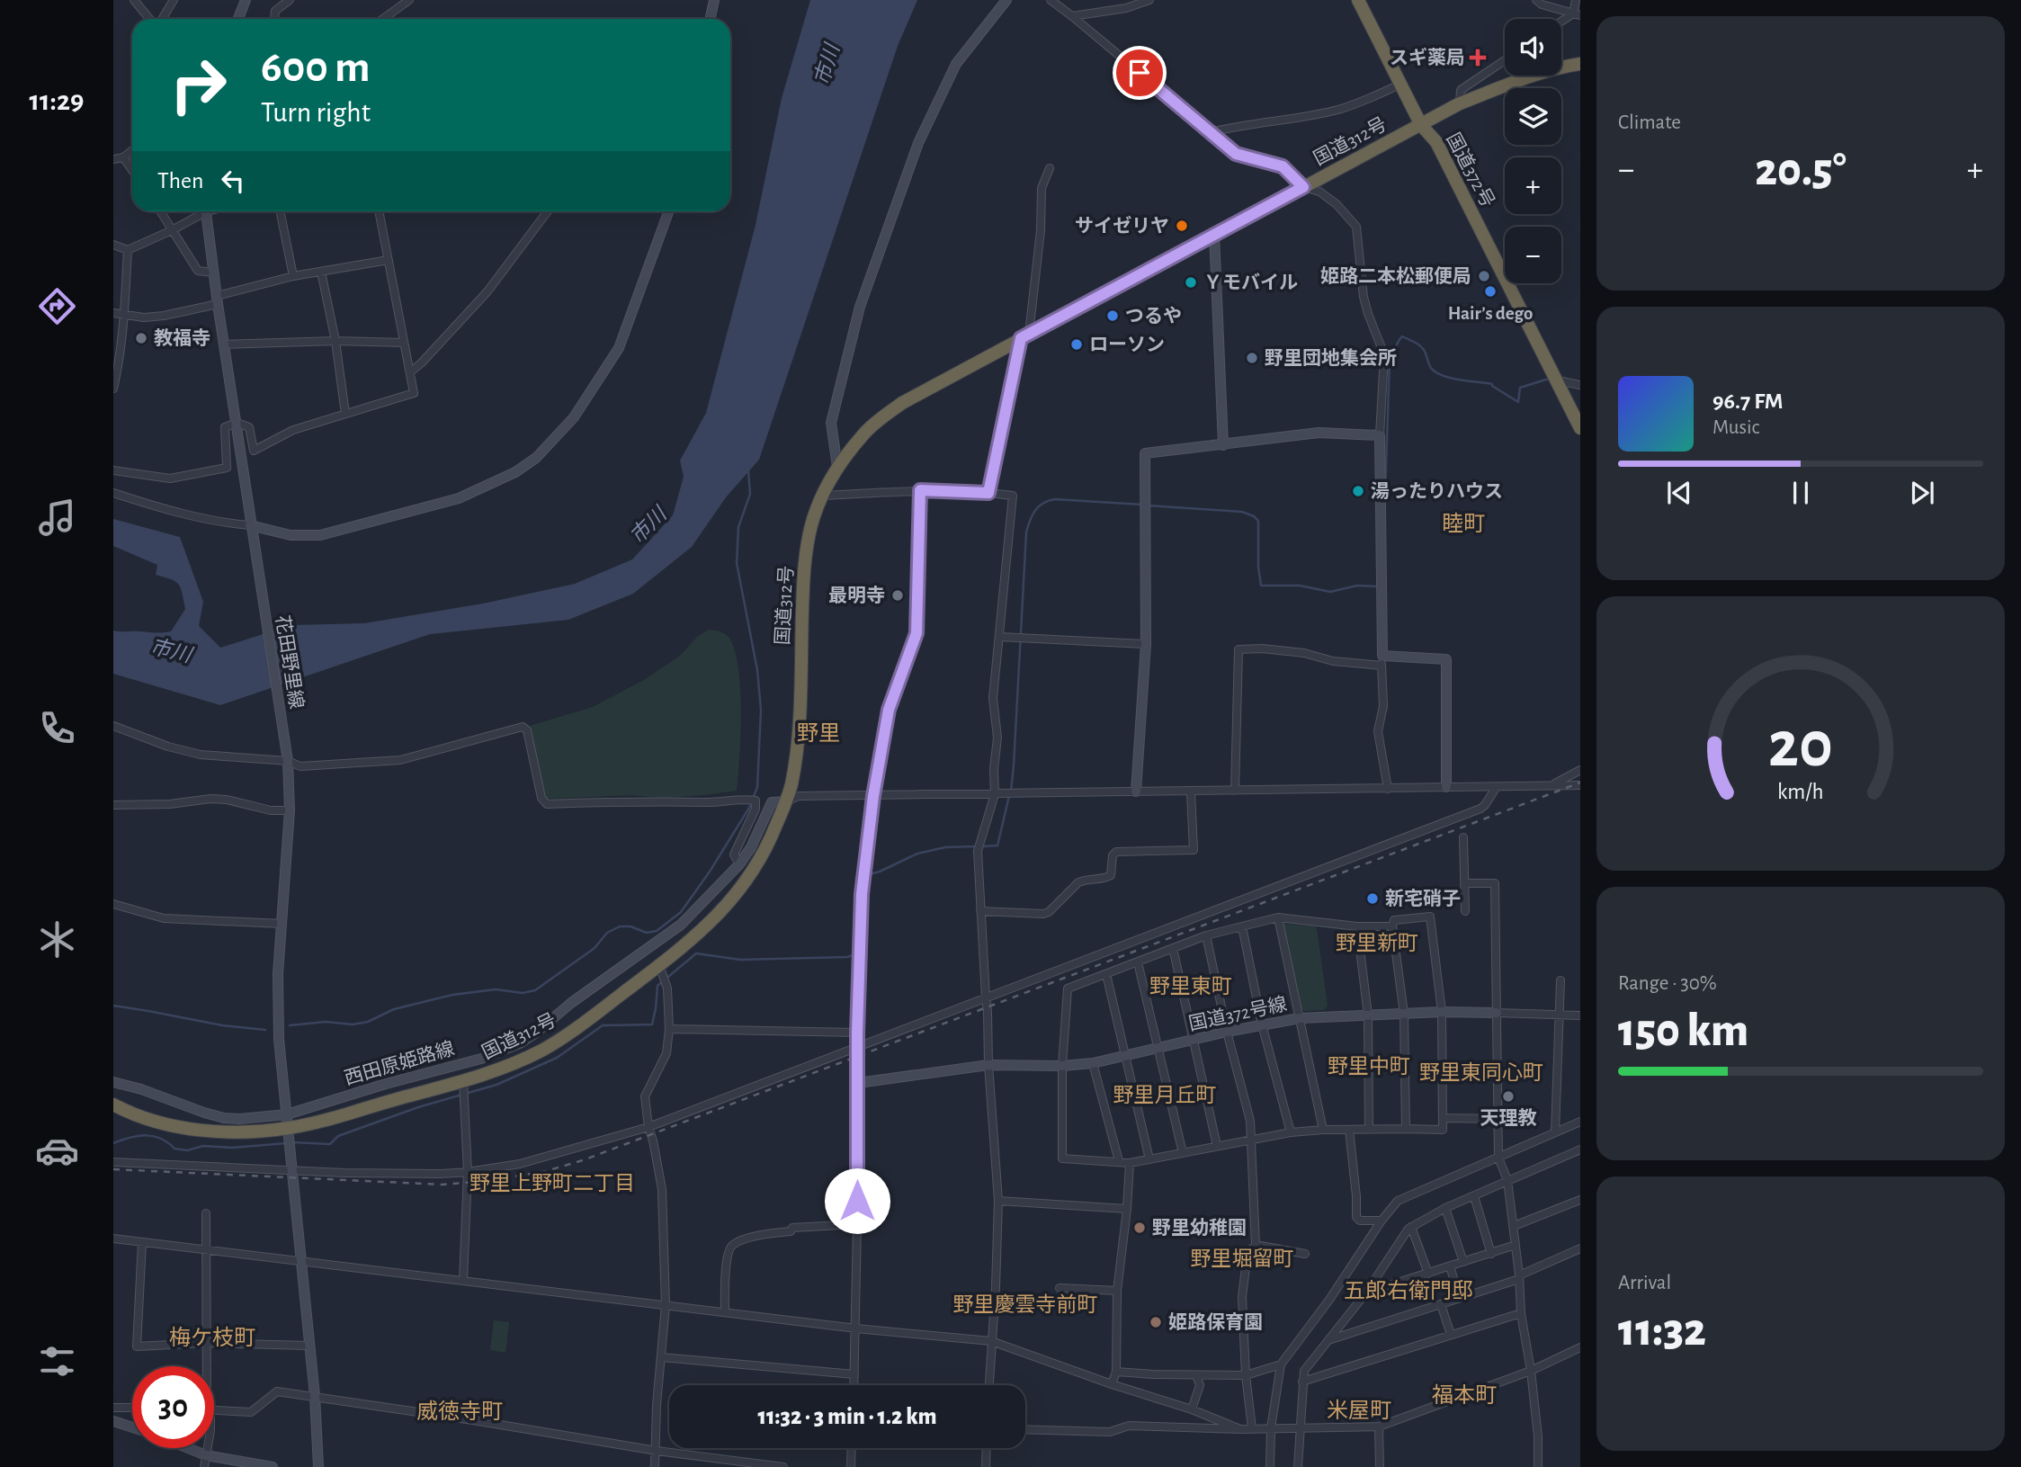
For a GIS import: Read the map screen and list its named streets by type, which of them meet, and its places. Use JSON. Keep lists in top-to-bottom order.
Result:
{
  "streets": {
    "highway": ["国道312号", "国道372号"],
    "street": ["花田野里線", "国道372号線", "西田原姫路線"]
  },
  "crossings": [
    ["国道312号", "国道372号"],
    ["国道312号", "花田野里線"],
    ["国道312号", "西田原姫路線"],
    ["花田野里線", "西田原姫路線"]
  ],
  "districts": [
    "睦町",
    "野里",
    "野里新町",
    "野里東町",
    "野里中町",
    "野里東同心町",
    "野里月丘町",
    "野里上野町二丁目",
    "野里堀留町",
    "五郎右衛門邸",
    "野里慶雲寺前町",
    "梅ケ枝町",
    "福本町",
    "米屋町",
    "威徳寺町"
  ],
  "water": ["市川"],
  "places": {
    "health": ["スギ薬局"],
    "other": [
      "サイゼリヤ",
      "姫路二本松郵便局",
      "Ｙモバイル",
      "Hair’s dego",
      "つるや",
      "教福寺",
      "ローソン",
      "野里団地集会所",
      "湯ったりハウス",
      "最明寺",
      "新宅硝子",
      "天理教",
      "野里幼稚園",
      "姫路保育園"
    ]
  },
  "page": {
    "tabs": "11:29",
    "tile": [
      "Climate",
      ["Range · 30%", "150 km"],
      ["Arrival", "11:32"]
    ],
    "map_buttons": ["+", "−"],
    "turn": ["600 m", "Turn right"],
    "heat": ["−", "20.5°", "+"],
    "then": "Then",
    "song": ["96.7 FM", "Music"],
    "limit": "30",
    "trip": "11:32 · 3 min · 1.2 km",
    "gauge": ["20", "km/h"]
  }
}
